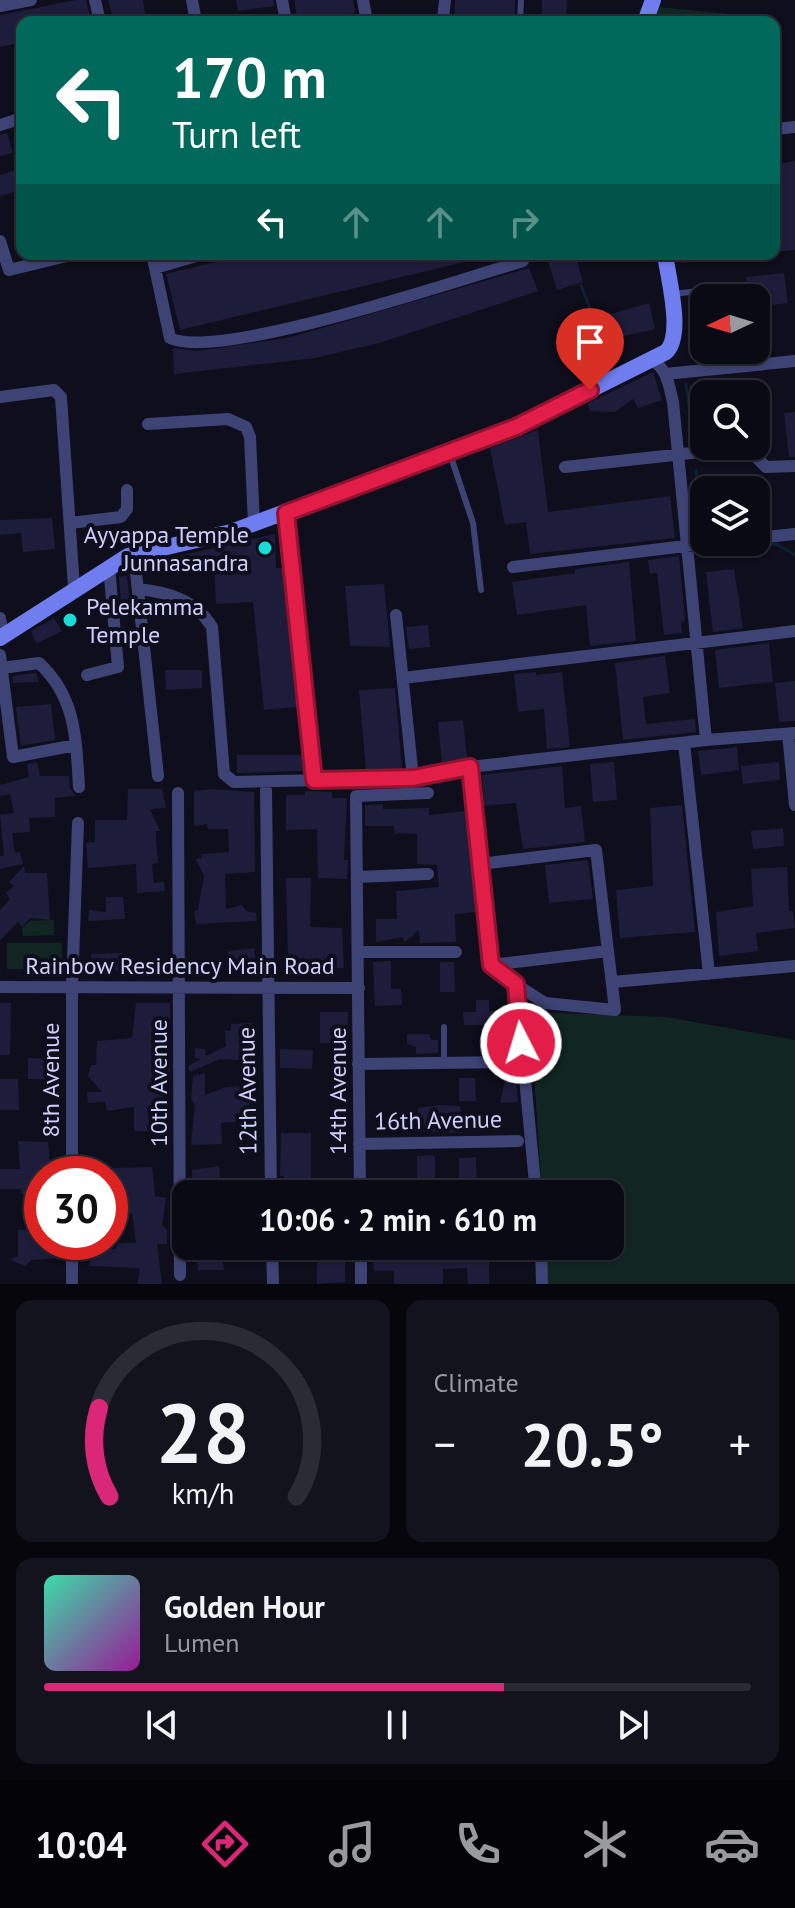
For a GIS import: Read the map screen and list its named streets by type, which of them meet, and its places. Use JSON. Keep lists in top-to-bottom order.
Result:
{
  "streets": {
    "street": [
      "Rainbow Residency Main Road",
      "8th Avenue",
      "10th Avenue",
      "12th Avenue",
      "14th Avenue",
      "16th Avenue"
    ]
  },
  "crossings": [
    ["Rainbow Residency Main Road", "8th Avenue"],
    ["Rainbow Residency Main Road", "10th Avenue"],
    ["Rainbow Residency Main Road", "12th Avenue"],
    ["Rainbow Residency Main Road", "14th Avenue"],
    ["14th Avenue", "16th Avenue"]
  ],
  "places": ["Ayyappa Temple Junnasandra", "Pelekamma Temple"],
  "north": "left",
  "page": {
    "turn": ["170 m", "Turn left"],
    "limit": "30",
    "trip": "10:06 · 2 min · 610 m",
    "tile": "Climate",
    "heat": ["−", "20.5°", "+"],
    "song": ["Golden Hour", "Lumen"],
    "tabs": "10:04",
    "gauge": ["28", "km/h"]
  }
}
